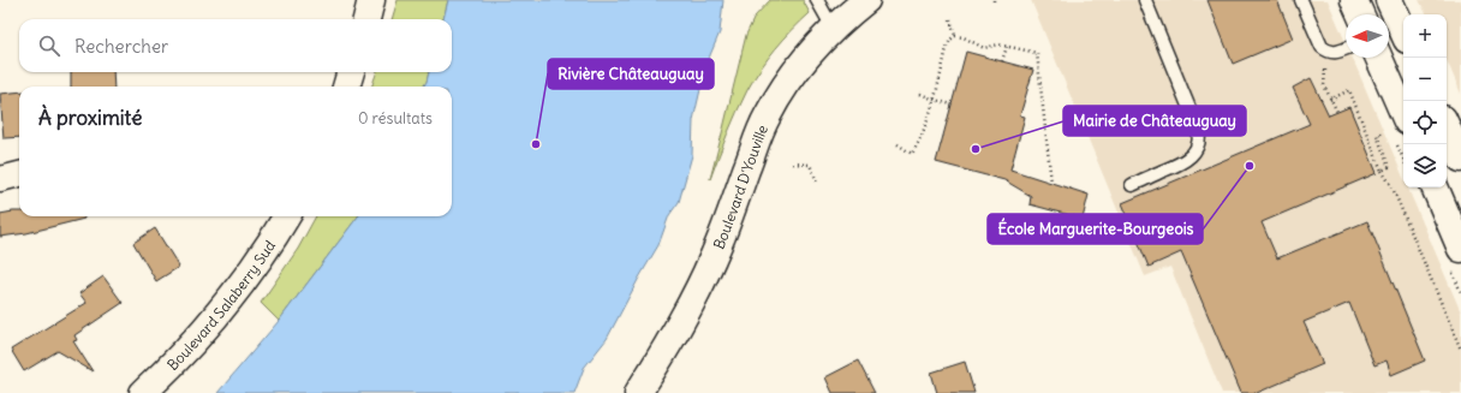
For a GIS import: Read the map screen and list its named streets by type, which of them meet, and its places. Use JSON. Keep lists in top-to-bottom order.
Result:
{
  "streets": {
    "street": ["Boulevard D'Youville", "Boulevard Salaberry Sud"]
  },
  "places": ["Rivière Châteauguay", "Mairie de Châteauguay", "École Marguerite-Bourgeois"],
  "north": "left",
  "page": {
    "map_buttons": ["+", "−"],
    "search": "Rechercher",
    "heading": ["À proximité", "0 résultats"]
  }
}
